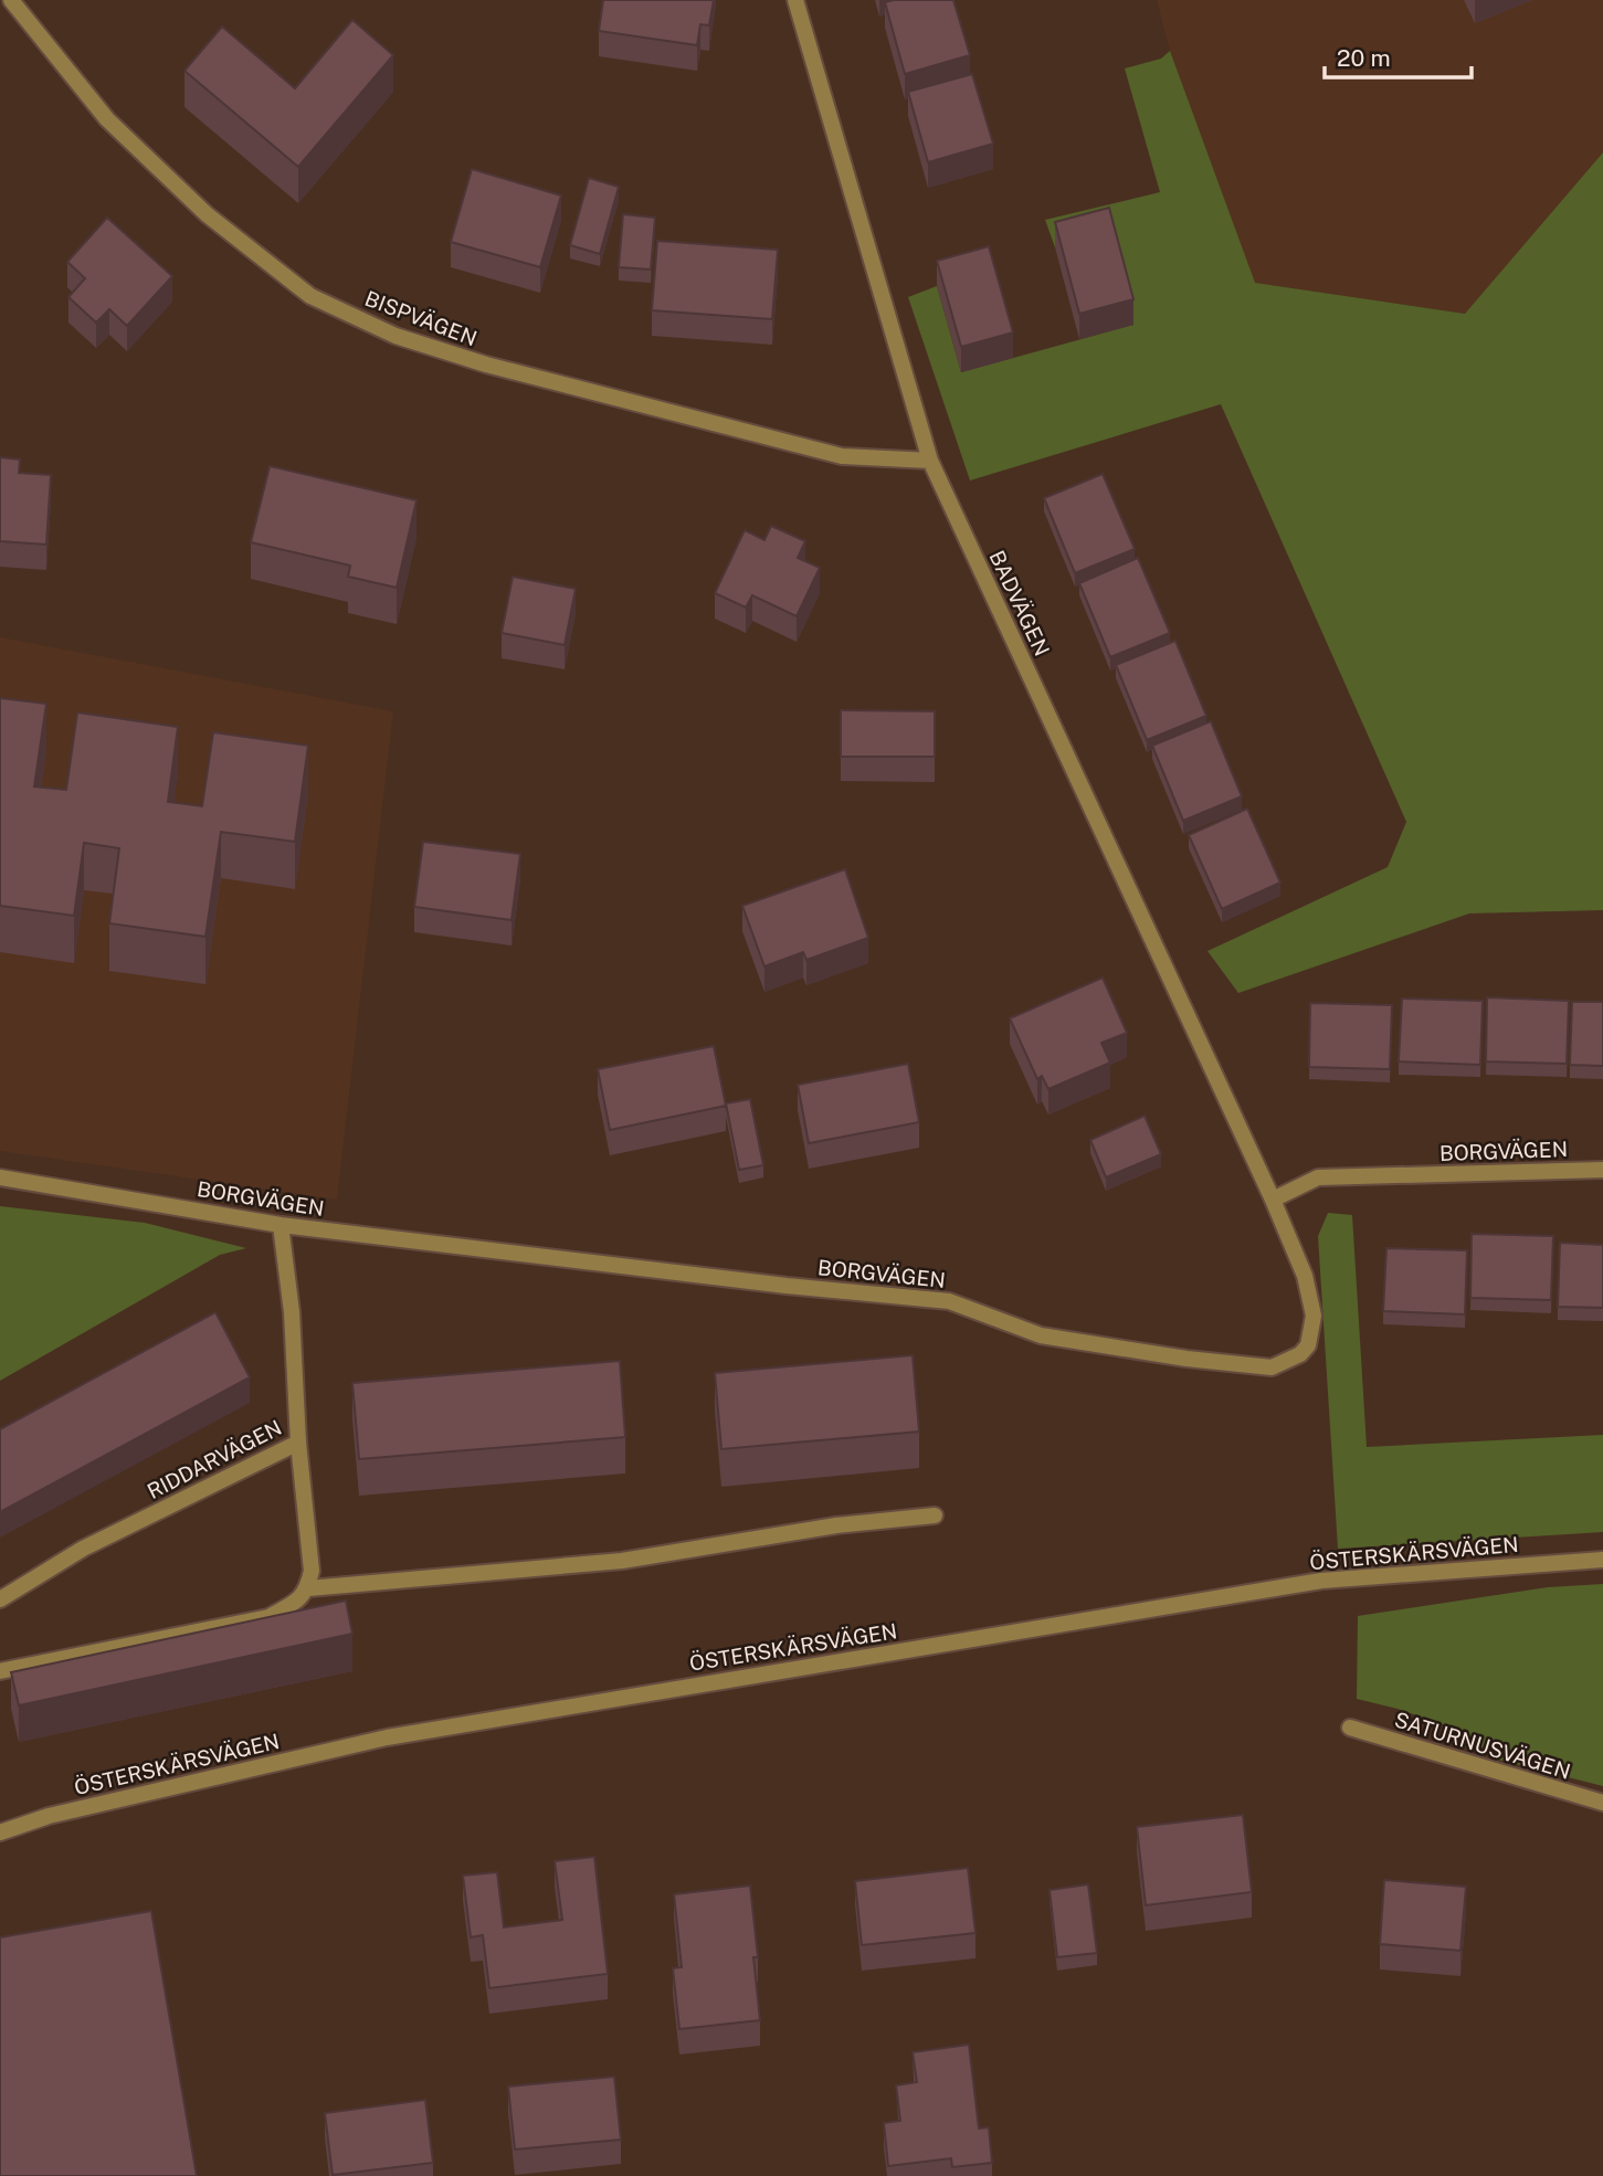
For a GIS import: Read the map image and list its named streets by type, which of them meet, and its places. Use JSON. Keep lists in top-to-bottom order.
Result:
{
  "streets": {
    "street": [
      "BISPVÄGEN",
      "BADVÄGEN",
      "BORGVÄGEN",
      "RIDDARVÄGEN",
      "ÖSTERSKÄRSVÄGEN",
      "SATURNUSVÄGEN"
    ]
  },
  "crossings": [
    ["BISPVÄGEN", "BADVÄGEN"],
    ["BADVÄGEN", "BORGVÄGEN"],
    ["BORGVÄGEN", "RIDDARVÄGEN"]
  ],
  "scale_bar": "20 m"
}
